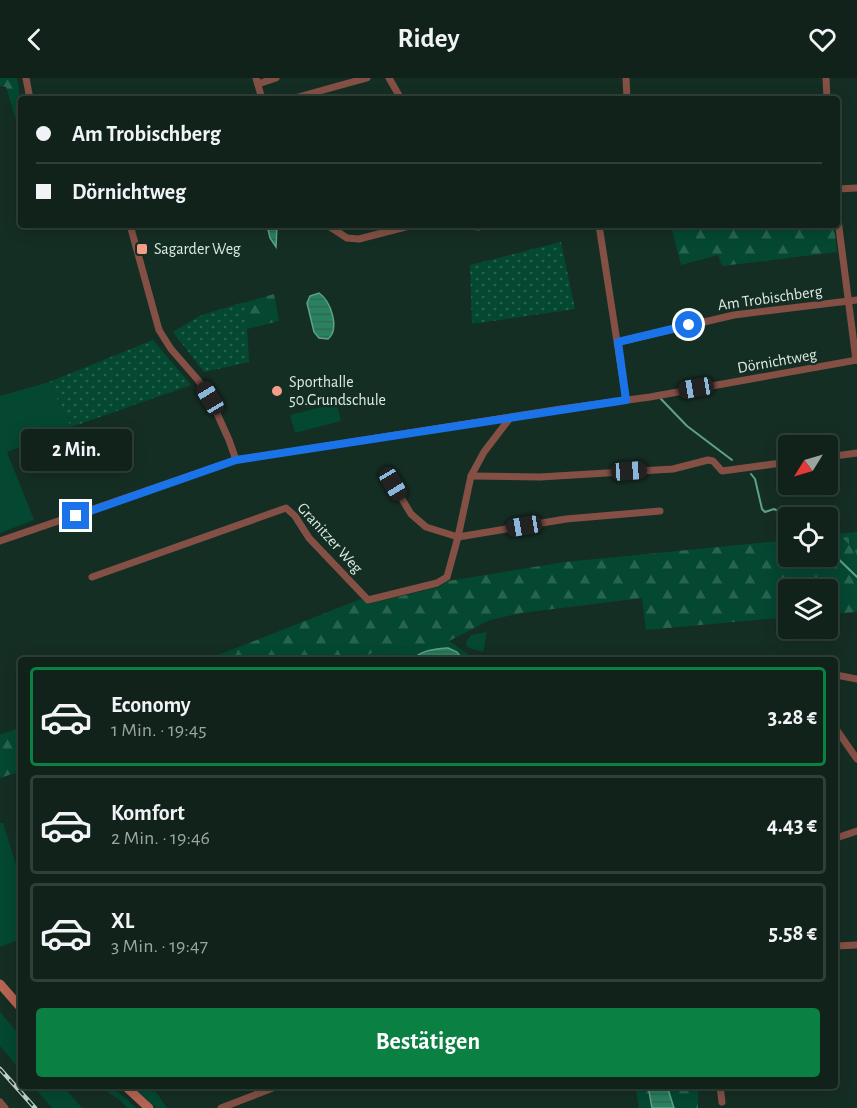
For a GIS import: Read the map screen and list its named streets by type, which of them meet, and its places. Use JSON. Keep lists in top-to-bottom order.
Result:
{
  "streets": {
    "street": ["Am Trobischberg", "Dörnichtweg", "Granitzer Weg"]
  },
  "crossings": [
    ["Dörnichtweg", "Granitzer Weg"]
  ],
  "places": {
    "transit": ["Sagarder Weg"],
    "other": ["Sporthalle 50.Grundschule"]
  },
  "north": "bottom left",
  "page": {
    "header": "Ridey",
    "banner": ["Am Trobischberg", "Dörnichtweg"],
    "bubble": "2 Min.",
    "list": [
      {
        "name": "Economy",
        "note": "1 Min. · 19:45",
        "value": "3.28 €"
      },
      {
        "name": "Komfort",
        "note": "2 Min. · 19:46",
        "value": "4.43 €"
      },
      {
        "name": "XL",
        "note": "3 Min. · 19:47",
        "value": "5.58 €"
      }
    ],
    "buttons": "Bestätigen"
  }
}
